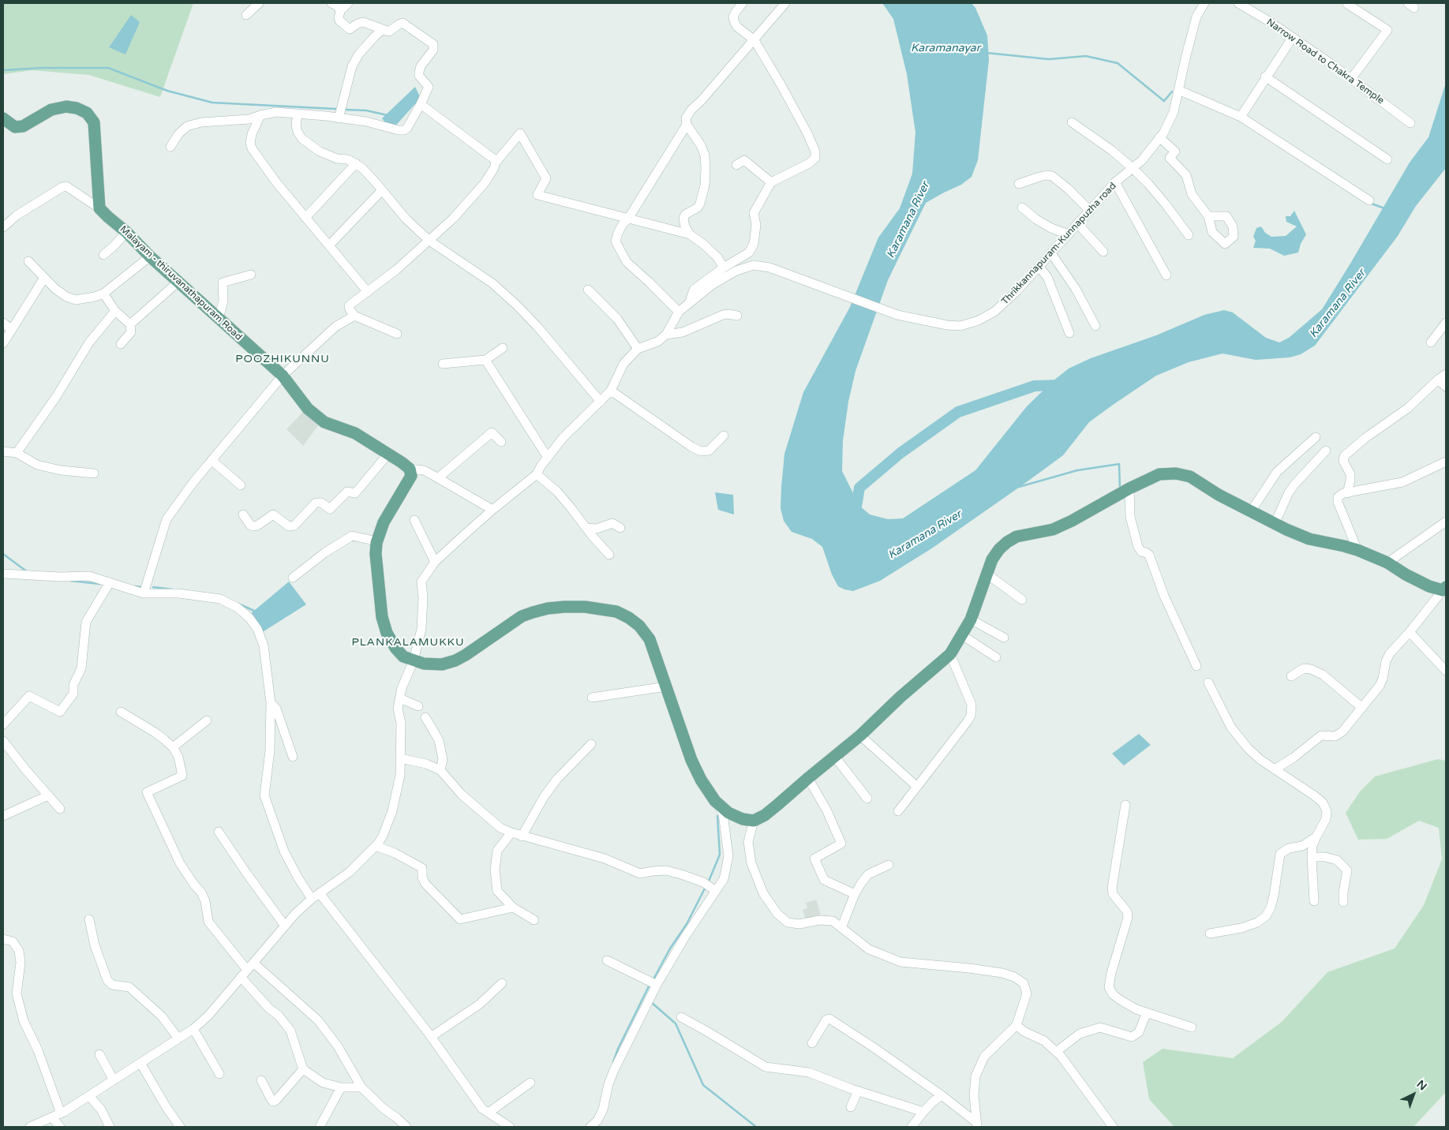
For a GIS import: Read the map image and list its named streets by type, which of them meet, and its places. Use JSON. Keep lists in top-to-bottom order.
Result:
{
  "streets": {
    "main road": ["Malayam - thiruvanathapuram Road"],
    "street": ["Narrow Road to Chakra Temple", "Thrikkannapuram-Kunnapuzha road"]
  },
  "districts": ["POOZHIKUNNU", "PLANKALAMUKKU"],
  "water": ["Karamanayar", "Karamana River"],
  "north": "top right"
}
